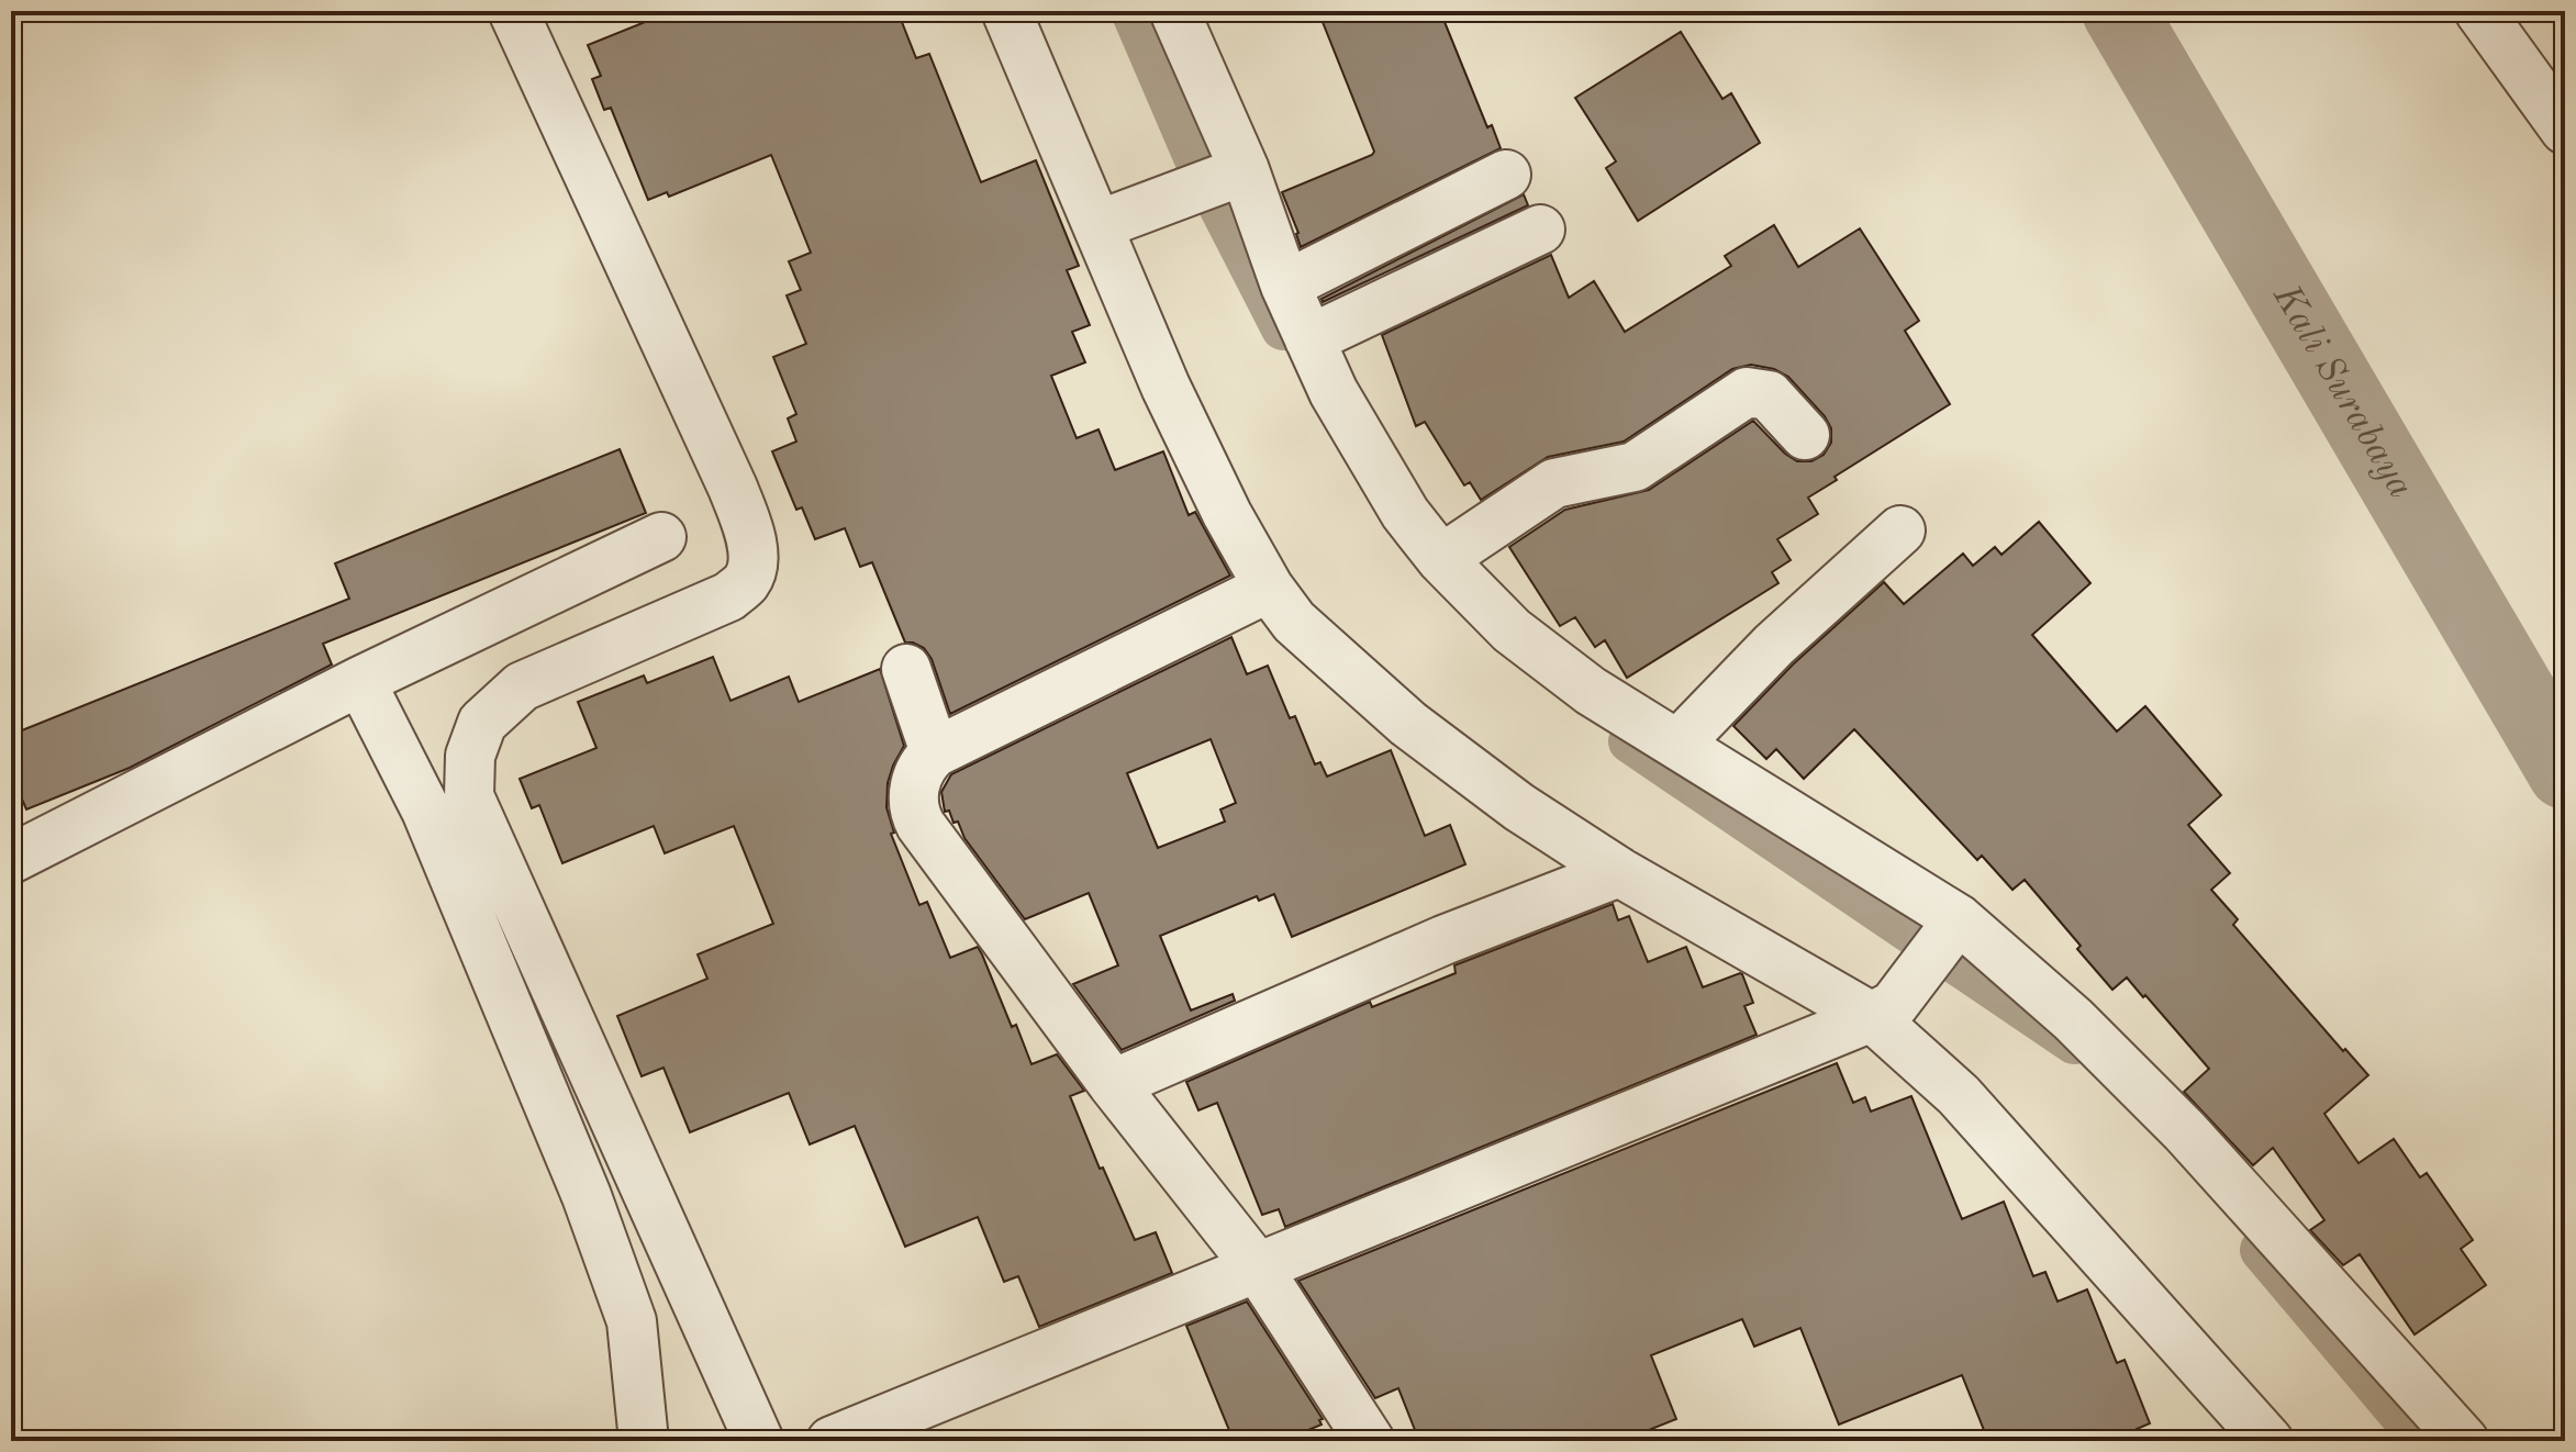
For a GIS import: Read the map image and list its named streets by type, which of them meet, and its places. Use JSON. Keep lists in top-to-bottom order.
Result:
{
  "water": ["Kali Surabaya"]
}
